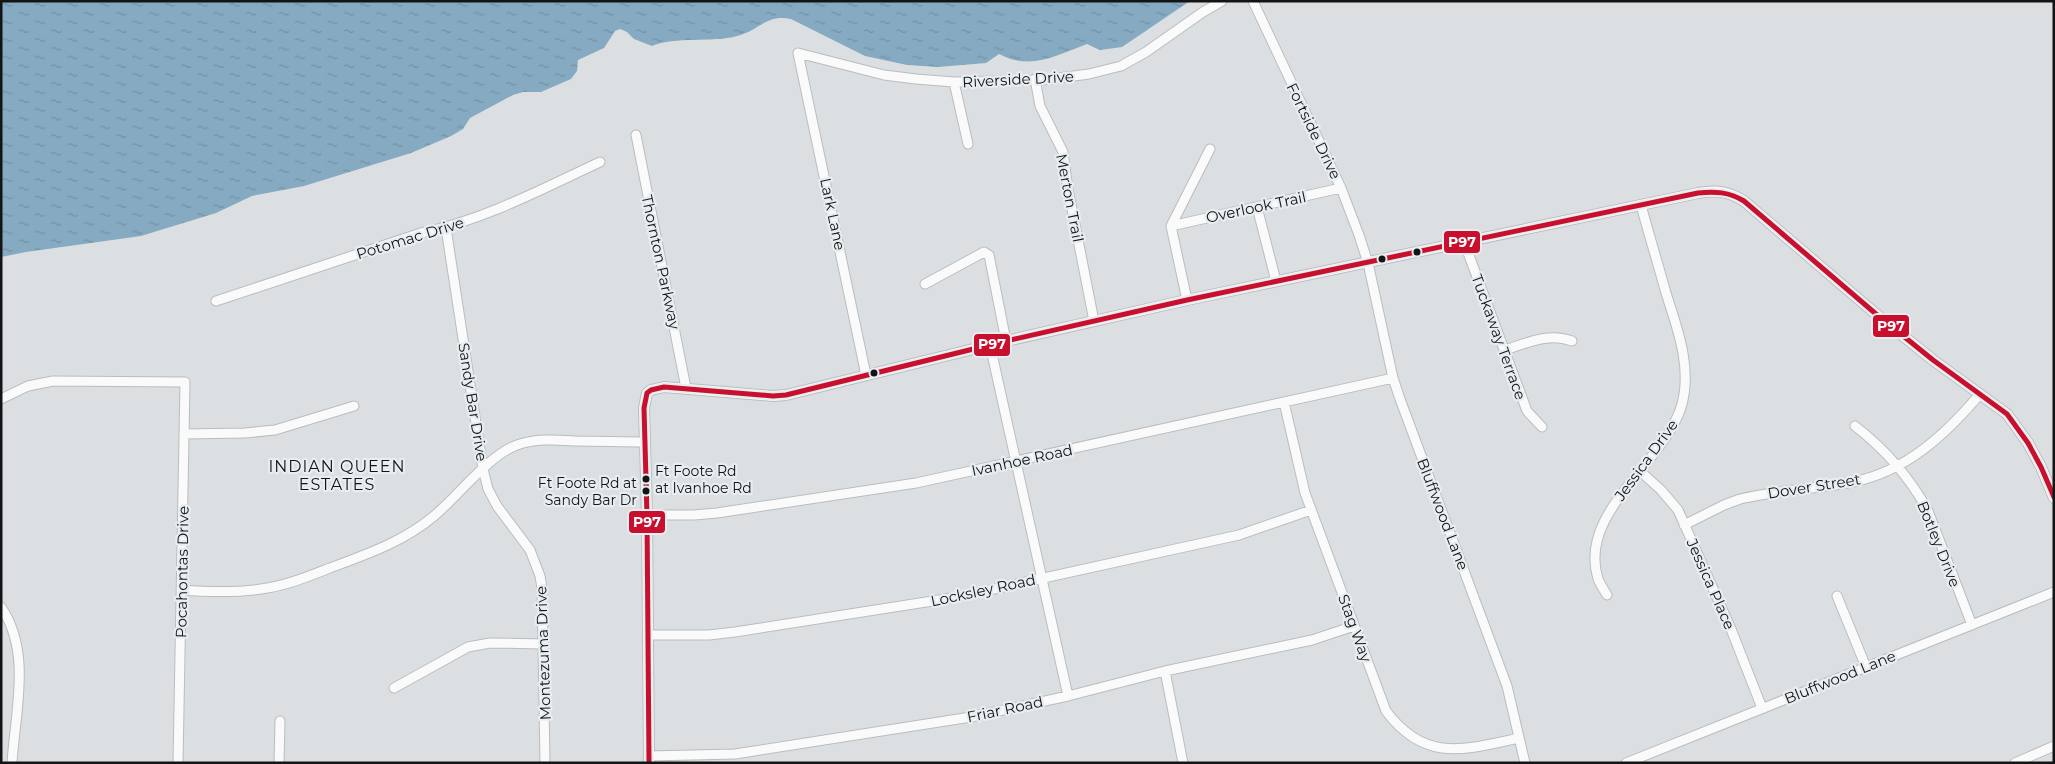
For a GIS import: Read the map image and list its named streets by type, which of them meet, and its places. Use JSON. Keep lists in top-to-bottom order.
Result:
{
  "streets": {
    "street": [
      "Riverside Drive",
      "Fortside Drive",
      "Merton Trail",
      "Overlook Trail",
      "Lark Lane",
      "Potomac Drive",
      "Thornton Parkway",
      "Tuckaway Terrace",
      "Sandy Bar Drive",
      "Ivanhoe Road",
      "Jessica Drive",
      "Dover Street",
      "Bluffwood Lane",
      "Botley Drive",
      "Pocahontas Drive",
      "Jessica Place",
      "Locksley Road",
      "Stag Way",
      "Montezuma Drive",
      "Friar Road"
    ]
  },
  "crossings": [
    ["Riverside Drive", "Merton Trail"],
    ["Riverside Drive", "Lark Lane"],
    ["Fortside Drive", "Overlook Trail"],
    ["Fortside Drive", "Bluffwood Lane"],
    ["Potomac Drive", "Sandy Bar Drive"],
    ["Sandy Bar Drive", "Montezuma Drive"],
    ["Ivanhoe Road", "Bluffwood Lane"],
    ["Ivanhoe Road", "Stag Way"],
    ["Jessica Drive", "Jessica Place"],
    ["Dover Street", "Botley Drive"],
    ["Dover Street", "Jessica Place"],
    ["Bluffwood Lane", "Botley Drive"],
    ["Bluffwood Lane", "Jessica Place"],
    ["Bluffwood Lane", "Stag Way"],
    ["Locksley Road", "Stag Way"],
    ["Stag Way", "Friar Road"]
  ],
  "districts": ["INDIAN QUEEN ESTATES"],
  "places": ["Ft Foote Rd at Ivanhoe Rd", "Ft Foote Rd at Sandy Bar Dr"],
  "lines": ["transit line P97"]
}
